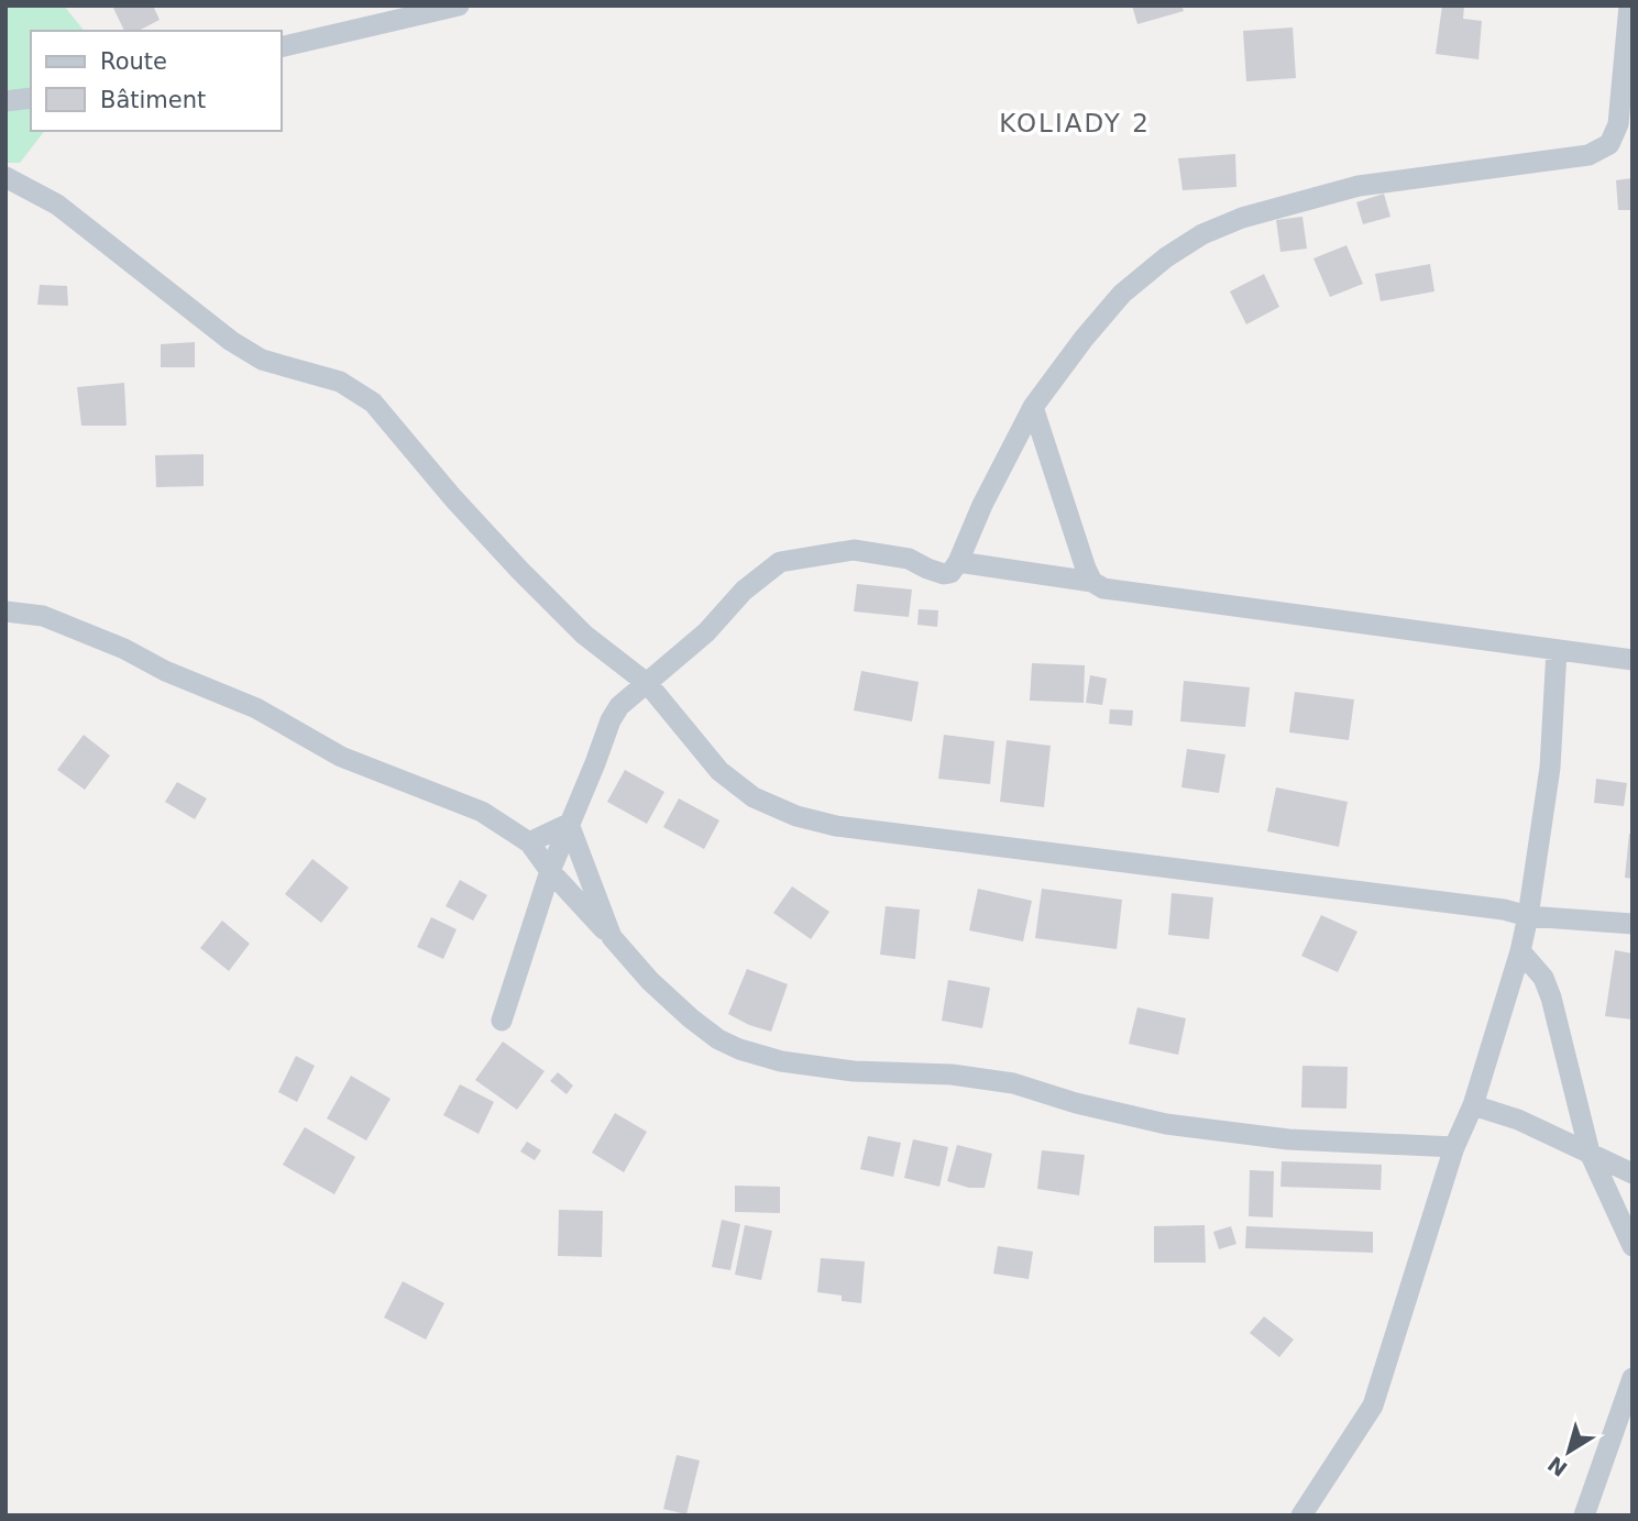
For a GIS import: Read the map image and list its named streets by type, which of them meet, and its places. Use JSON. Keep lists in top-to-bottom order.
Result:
{
  "districts": ["KOLIADY 2"],
  "legend": ["Route", "Bâtiment"],
  "north": "bottom left"
}
